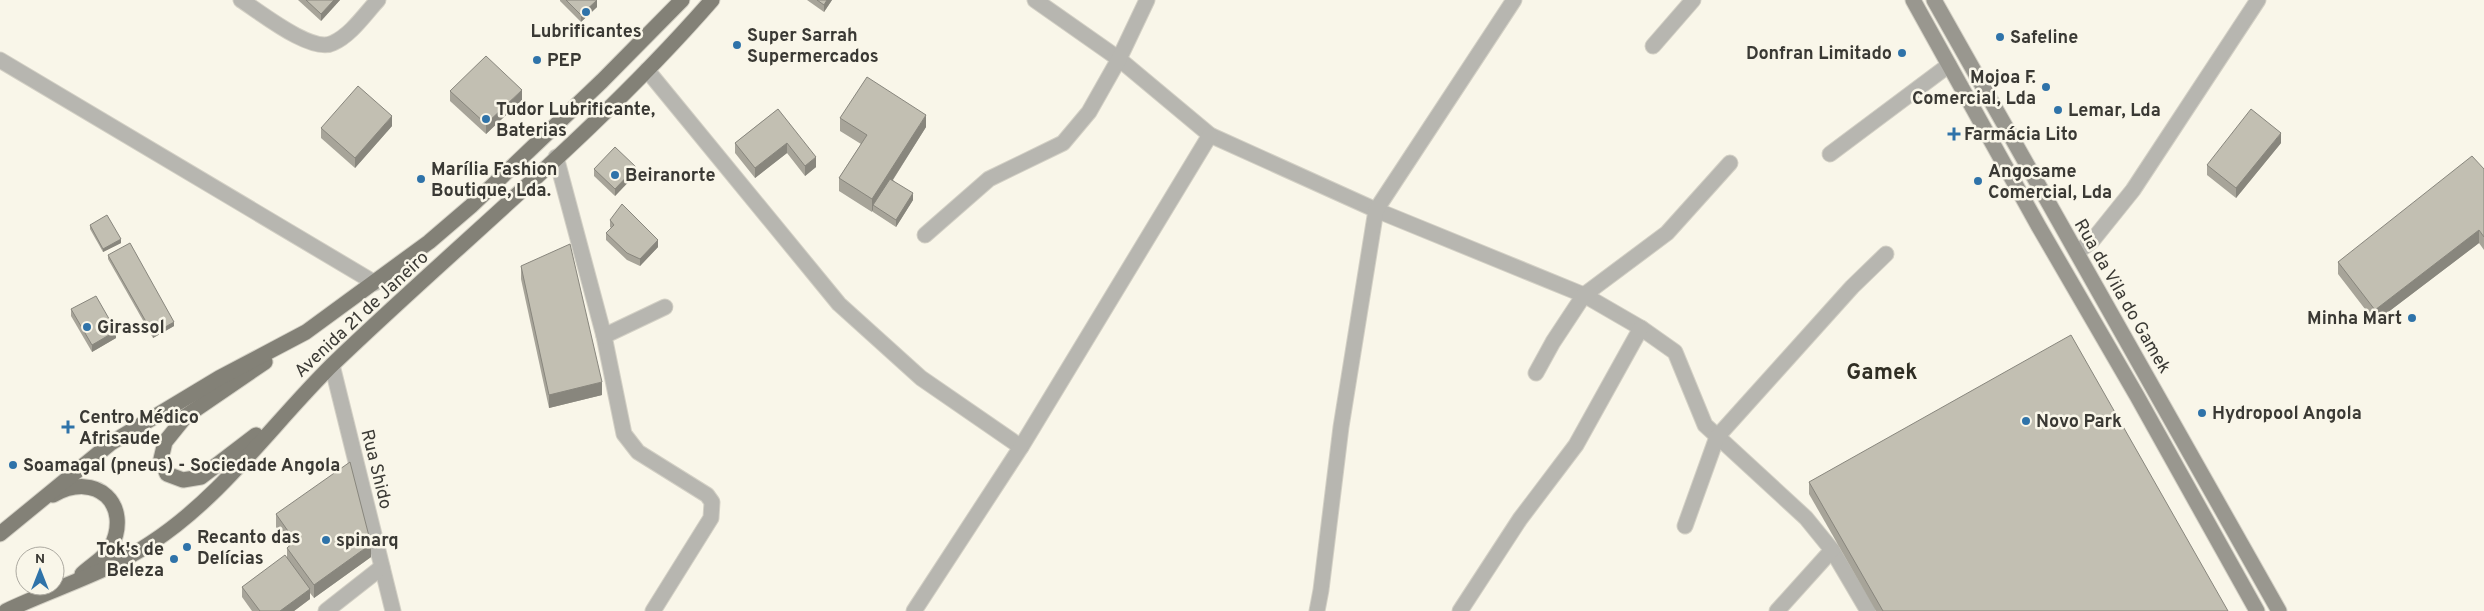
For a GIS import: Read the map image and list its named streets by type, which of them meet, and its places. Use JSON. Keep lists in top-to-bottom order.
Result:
{
  "streets": {
    "main road": ["Rua da Vila do Gamek", "Avenida 21 de Janeiro"],
    "street": ["Rua Shido"]
  },
  "crossings": [
    ["Avenida 21 de Janeiro", "Rua Shido"]
  ],
  "districts": ["Gamek"],
  "places": {
    "other": [
      "Lubrificantes",
      "Safeline",
      "Super Sarrah Supermercados",
      "Donfran Limitado",
      "PEP",
      "Mojoa F. Comercial, Lda",
      "Lemar, Lda",
      "Tudor Lubrificante, Baterias",
      "Beiranorte",
      "Marília Fashion Boutique, Lda.",
      "Angosame Comercial, Lda",
      "Minha Mart",
      "Girassol",
      "Hydropool Angola",
      "Novo Park",
      "Soamagal (pneus) - Sociedade Angola",
      "spinarq",
      "Recanto das Delícias",
      "Tok's de Beleza"
    ],
    "health": ["Farmácia Lito", "Centro Médico Afrisaude"]
  },
  "north": "top"
}
